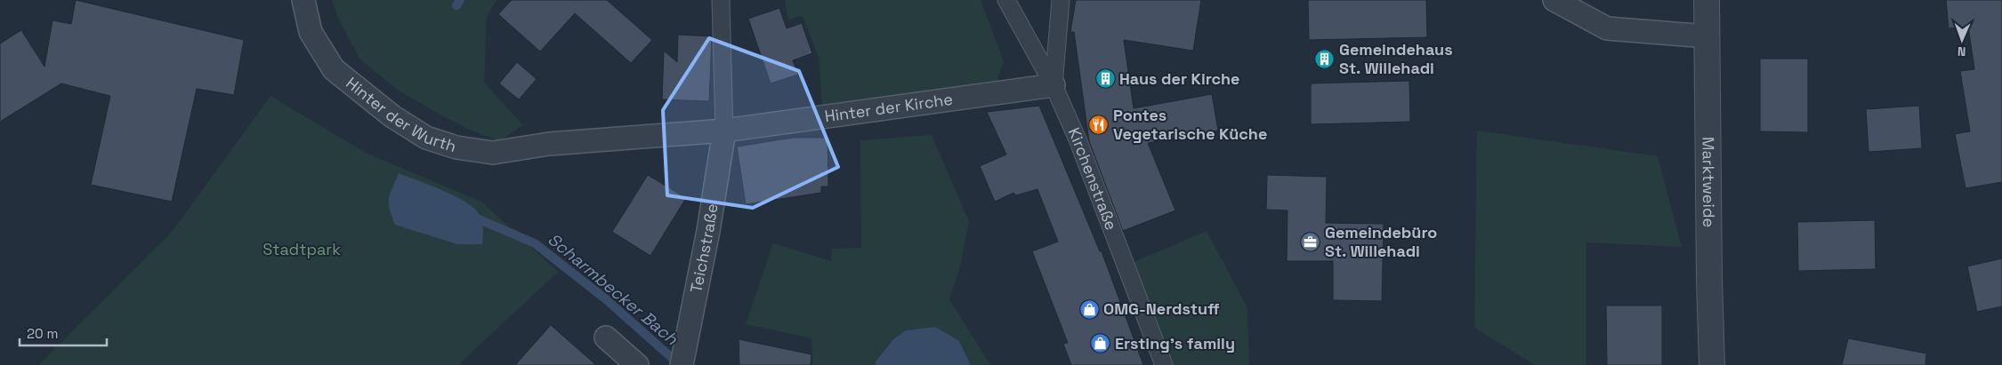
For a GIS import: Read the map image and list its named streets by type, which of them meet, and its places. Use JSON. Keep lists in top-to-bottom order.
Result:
{
  "streets": {
    "street": [
      "Hinter der Kirche",
      "Hinter der Wurth",
      "Kirchenstraße",
      "Marktweide",
      "Teichstraße"
    ]
  },
  "crossings": [
    ["Hinter der Kirche", "Hinter der Wurth"],
    ["Hinter der Kirche", "Kirchenstraße"],
    ["Hinter der Kirche", "Teichstraße"]
  ],
  "water": ["Scharmbecker Bach"],
  "parks": ["Stadtpark"],
  "places": {
    "building": ["Gemeindehaus St. Willehadi", "Haus der Kirche"],
    "restaurant": ["Pontes Vegetarische Küche"],
    "office": ["Gemeindebüro St. Willehadi"],
    "shop": ["OMG-Nerdstuff", "Ersting's family"]
  },
  "scale_bar": "20 m",
  "north": "bottom"
}
